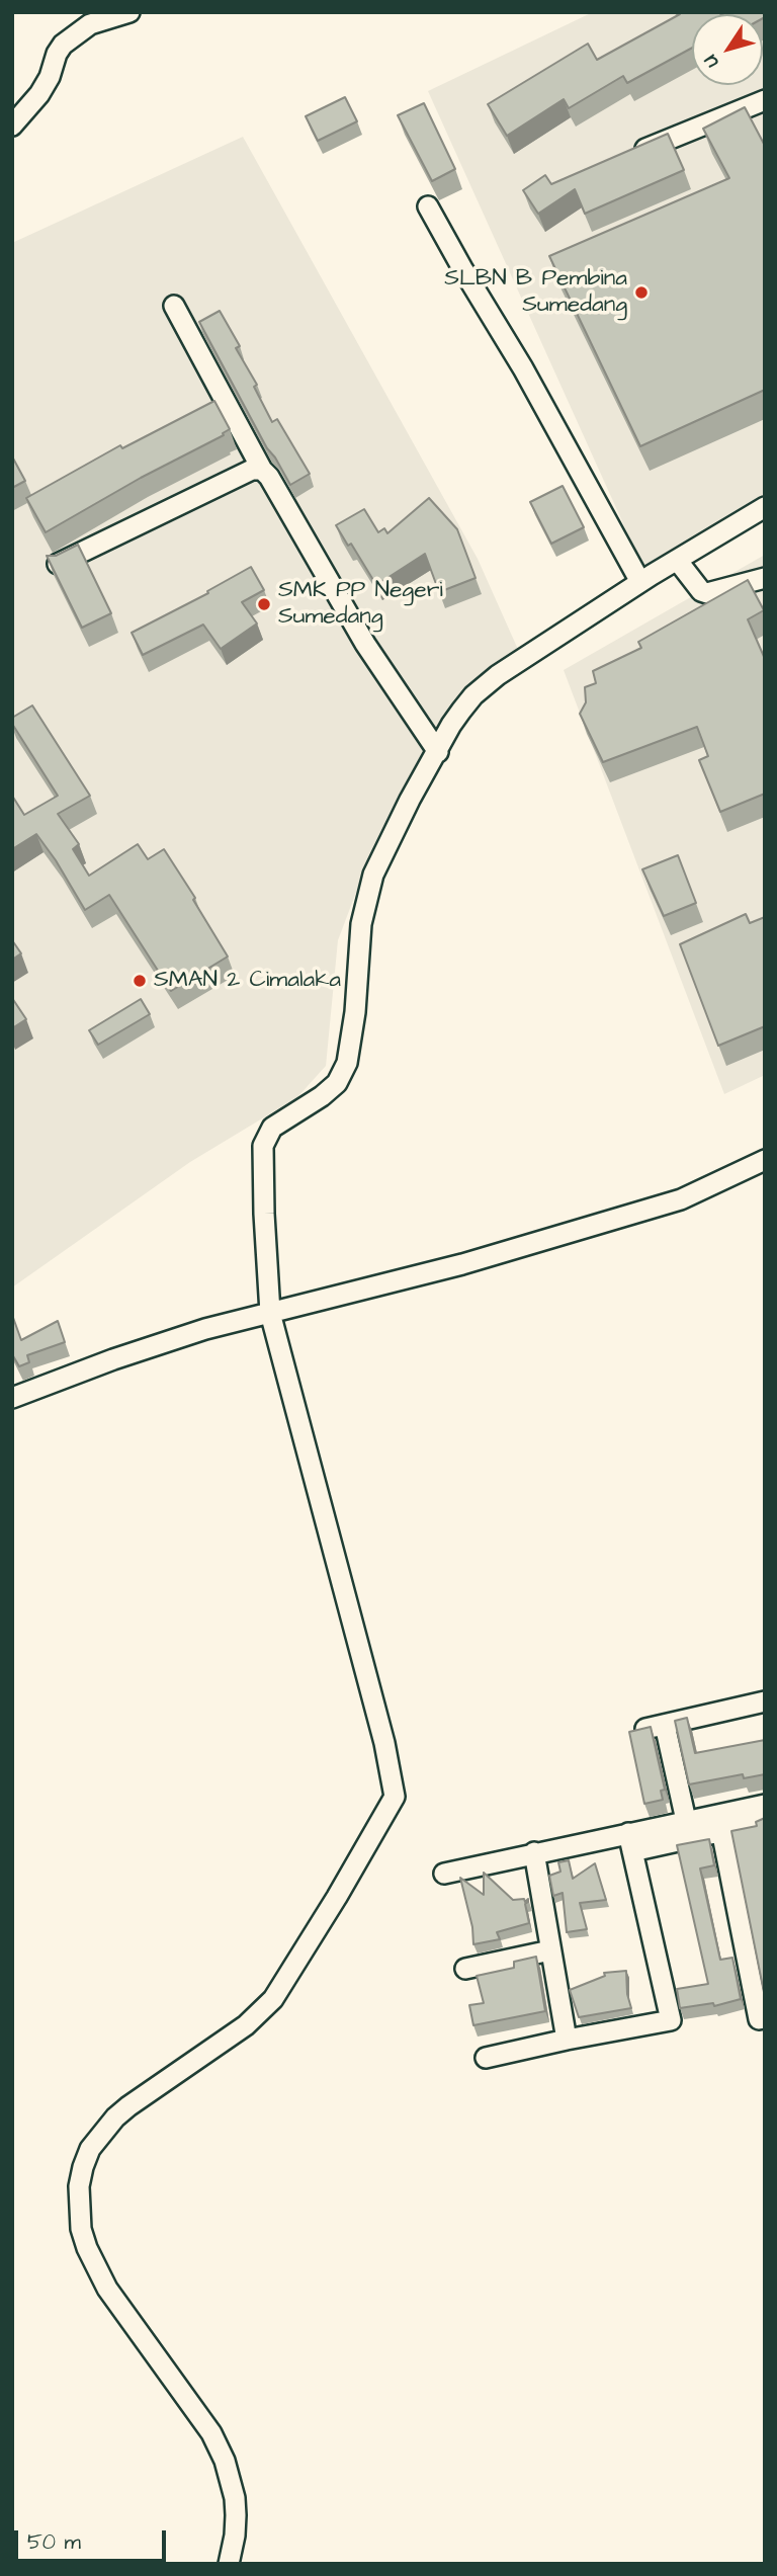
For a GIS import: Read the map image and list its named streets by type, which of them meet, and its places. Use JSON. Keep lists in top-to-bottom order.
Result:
{
  "places": ["SLBN B Pembina Sumedang", "SMK PP Negeri Sumedang", "SMAN 2 Cimalaka"],
  "scale_bar": "50 m",
  "north": "bottom left"
}
